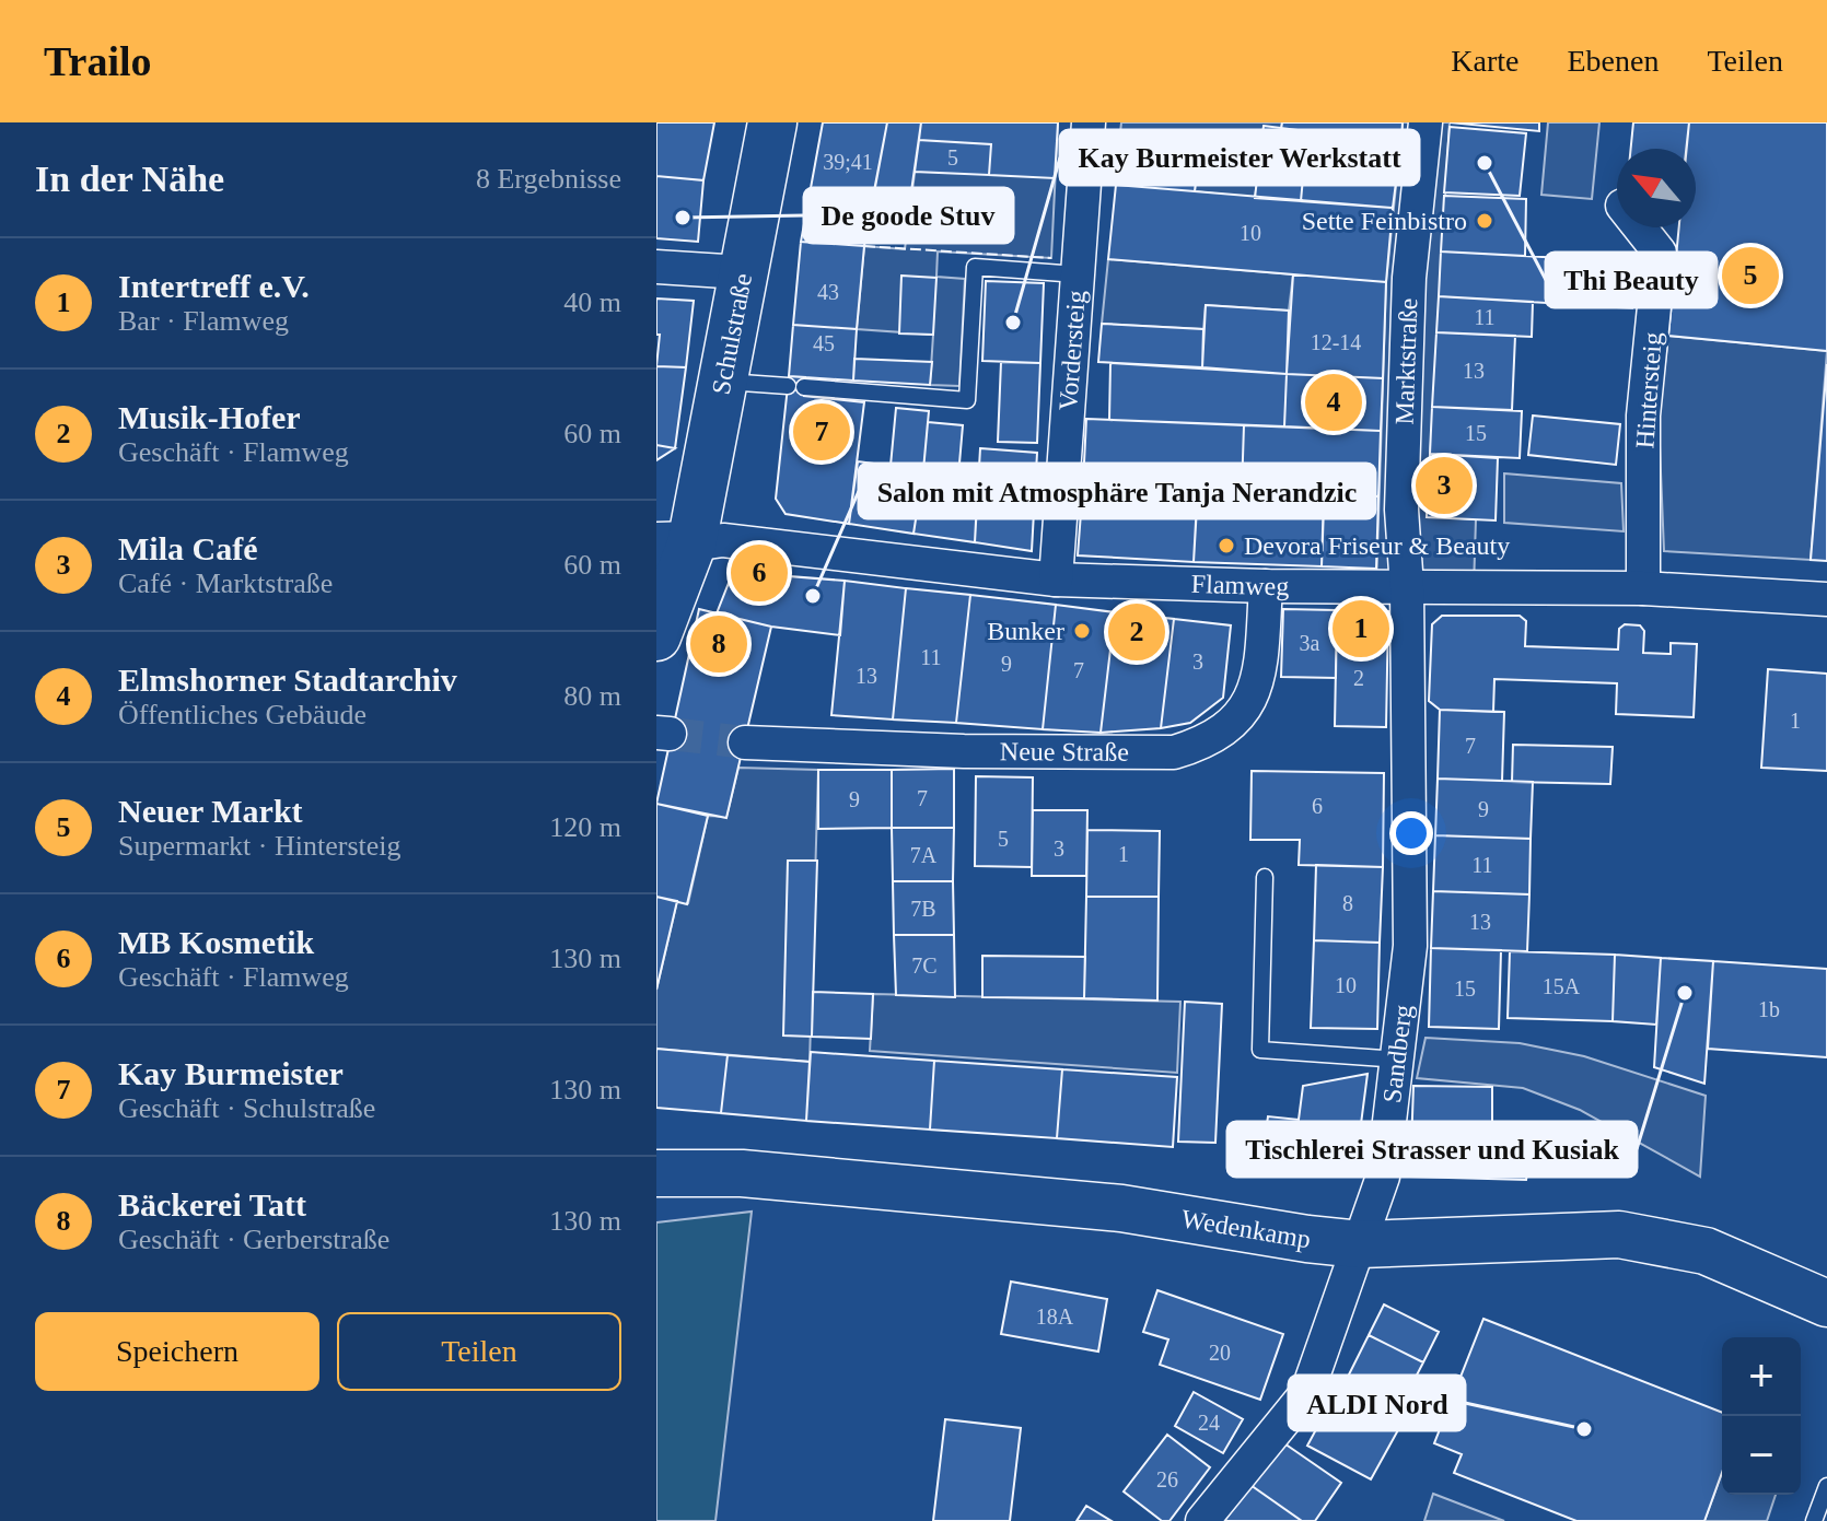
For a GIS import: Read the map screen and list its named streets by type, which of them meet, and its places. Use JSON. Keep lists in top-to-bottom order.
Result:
{
  "streets": {
    "main road": ["Schulstraße", "Wedenkamp"],
    "street": [
      "Vordersteig",
      "Marktstraße",
      "Hintersteig",
      "Flamweg",
      "Neue Straße",
      "Sandberg"
    ]
  },
  "crossings": [
    ["Schulstraße", "Flamweg"],
    ["Vordersteig", "Flamweg"],
    ["Marktstraße", "Flamweg"],
    ["Marktstraße", "Sandberg"],
    ["Hintersteig", "Flamweg"],
    ["Flamweg", "Neue Straße"],
    ["Flamweg", "Sandberg"],
    ["Sandberg", "Wedenkamp"]
  ],
  "places": [
    "Thi Beauty",
    "De goode Stuv",
    "Sette Feinbistro",
    "Kay Burmeister Werkstatt",
    "Devora Friseur & Beauty",
    "Salon mit Atmosphäre Tanja Nerandzic",
    "Bunker",
    "Tischlerei Strasser und Kusiak",
    "ALDI Nord"
  ],
  "house_numbers": [
    "5",
    "39;41",
    "10",
    "43",
    "11",
    "12-14",
    "45",
    "13",
    "15",
    "3a",
    "11",
    "3",
    "9",
    "7",
    "13",
    "2",
    "1",
    "7",
    "7",
    "9",
    "6",
    "9",
    "5",
    "3",
    "1",
    "7A",
    "11",
    "8",
    "7B",
    "13",
    "7C",
    "10",
    "15A",
    "15",
    "1b",
    "18A",
    "20",
    "24",
    "26"
  ],
  "north": "top left",
  "page": {
    "header": "Trailo",
    "nav": ["Karte", "Ebenen", "Teilen"],
    "heading": ["In der Nähe", "8 Ergebnisse"],
    "list": [
      {
        "mark": "1",
        "name": "Intertreff e.V.",
        "note": "Bar · Flamweg",
        "value": "40 m"
      },
      {
        "mark": "2",
        "name": "Musik-Hofer",
        "note": "Geschäft · Flamweg",
        "value": "60 m"
      },
      {
        "mark": "3",
        "name": "Mila Café",
        "note": "Café · Marktstraße",
        "value": "60 m"
      },
      {
        "mark": "4",
        "name": "Elmshorner Stadtarchiv",
        "note": "Öffentliches Gebäude",
        "value": "80 m"
      },
      {
        "mark": "5",
        "name": "Neuer Markt",
        "note": "Supermarkt · Hintersteig",
        "value": "120 m"
      },
      {
        "mark": "6",
        "name": "MB Kosmetik",
        "note": "Geschäft · Flamweg",
        "value": "130 m"
      },
      {
        "mark": "7",
        "name": "Kay Burmeister",
        "note": "Geschäft · Schulstraße",
        "value": "130 m"
      },
      {
        "mark": "8",
        "name": "Bäckerei Tatt",
        "note": "Geschäft · Gerberstraße",
        "value": "130 m"
      }
    ],
    "pins": [
      "5",
      "4",
      "7",
      "3",
      "6",
      "1",
      "2",
      "8"
    ],
    "buttons": ["Speichern", "Teilen"],
    "map_buttons": ["+", "−"]
  }
}
